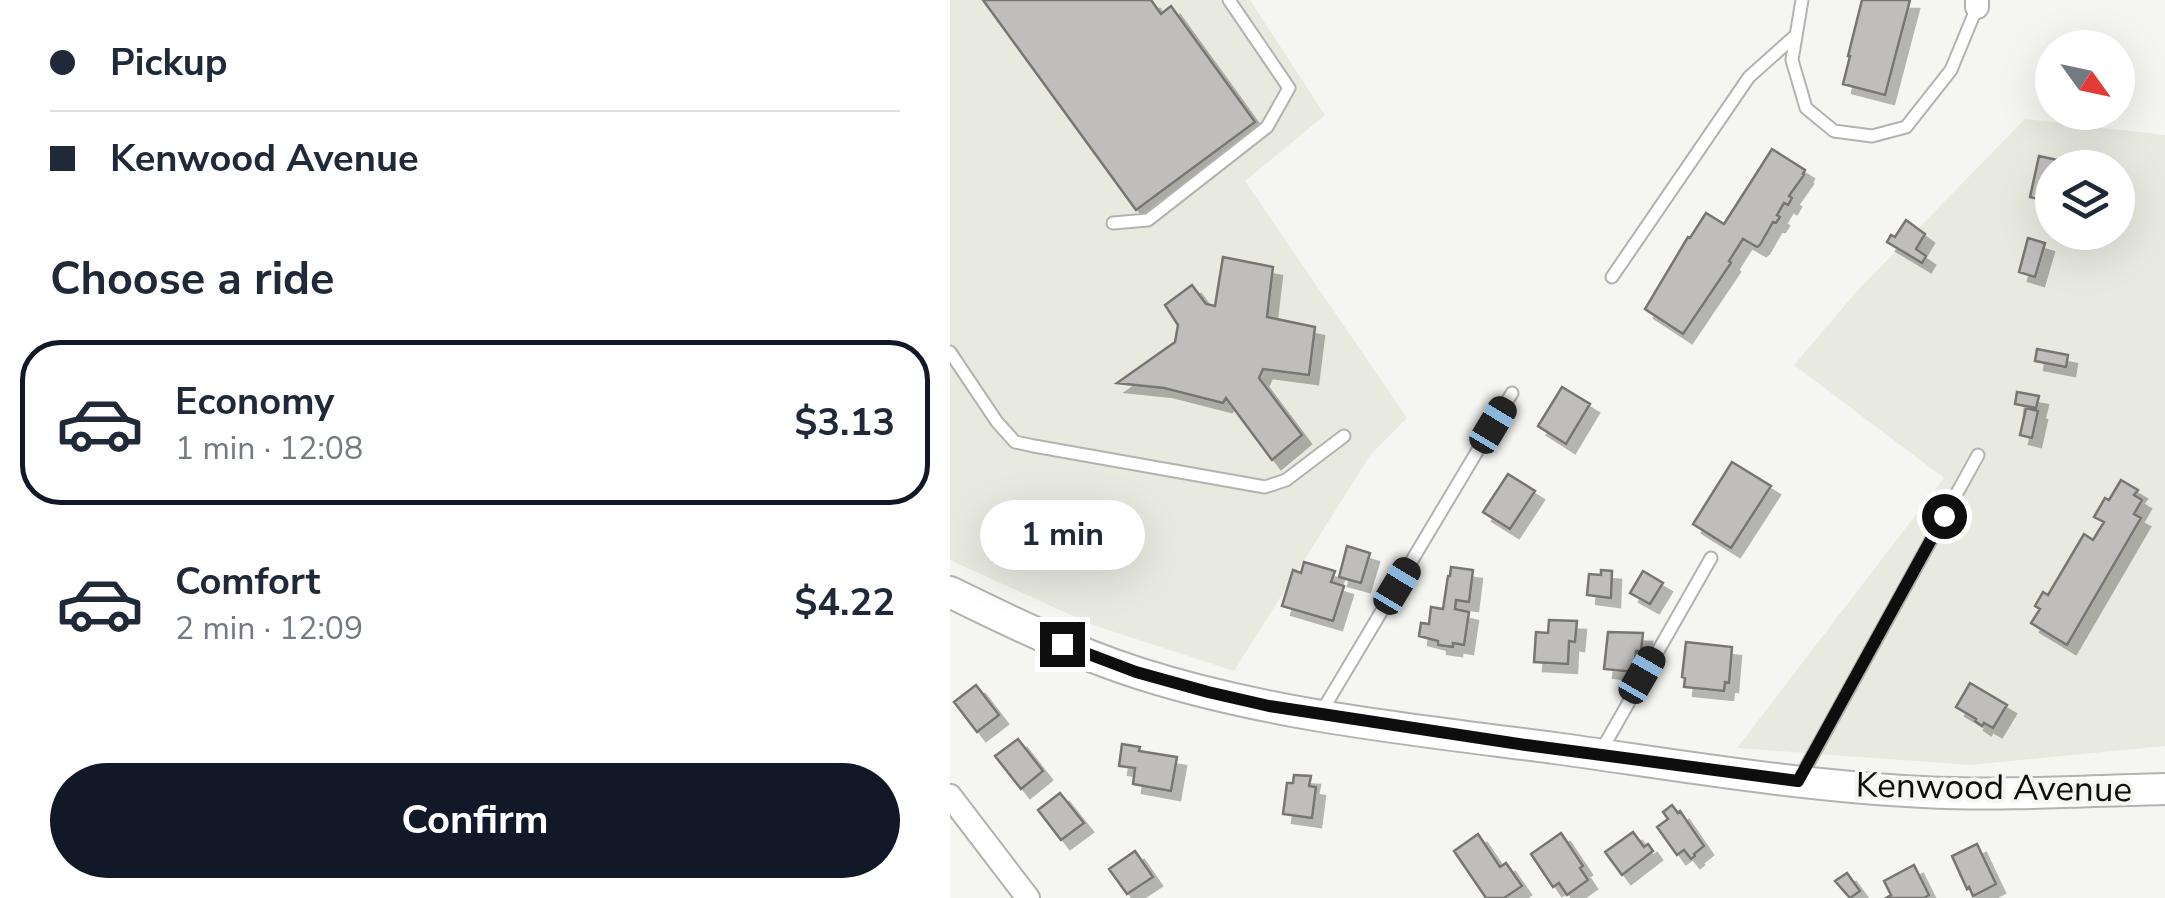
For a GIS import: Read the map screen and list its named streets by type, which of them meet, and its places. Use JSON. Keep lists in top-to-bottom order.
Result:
{
  "streets": {
    "main road": ["Kenwood Avenue"]
  },
  "north": "bottom right",
  "page": {
    "banner": ["Pickup", "Kenwood Avenue"],
    "heading": "Choose a ride",
    "list": [
      {
        "name": "Economy",
        "note": "1 min · 12:08",
        "value": "$3.13"
      },
      {
        "name": "Comfort",
        "note": "2 min · 12:09",
        "value": "$4.22"
      }
    ],
    "bubble": "1 min",
    "buttons": "Confirm"
  }
}
